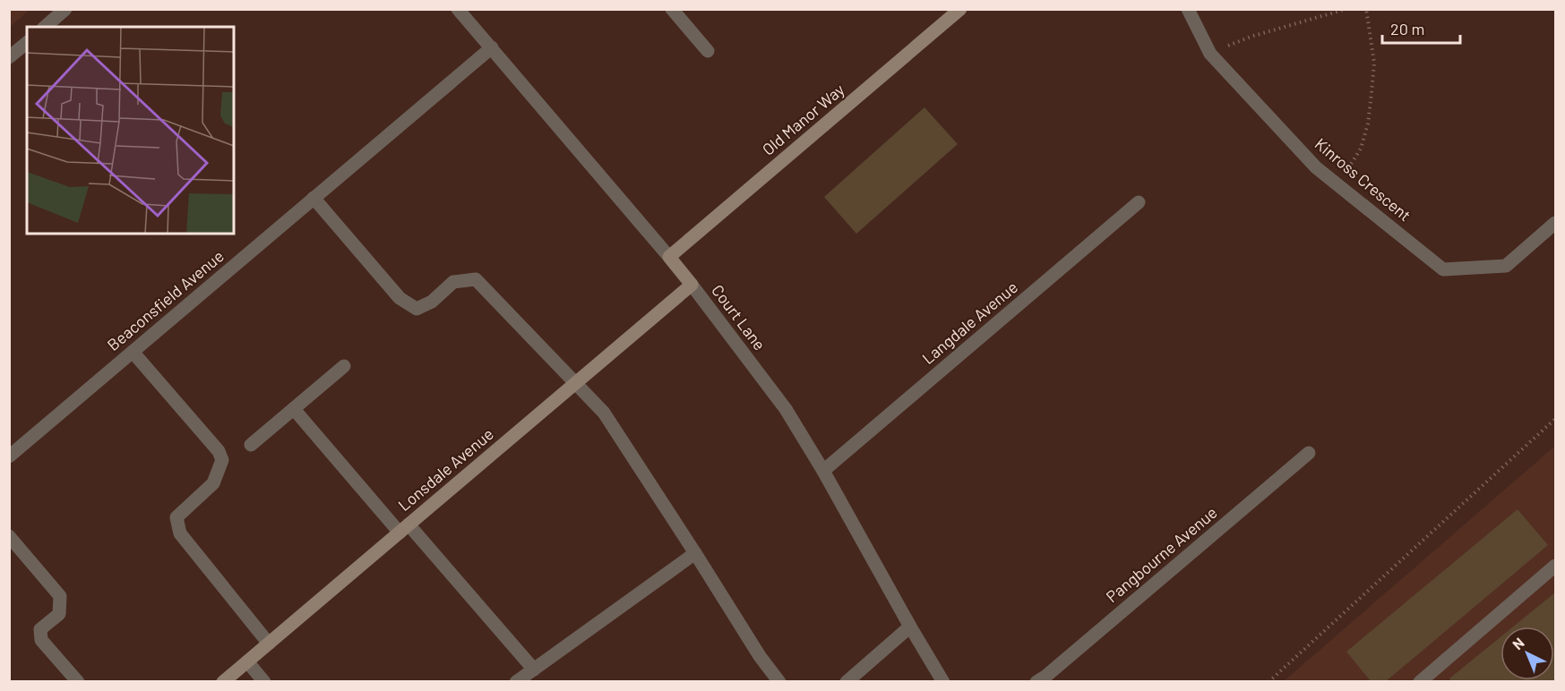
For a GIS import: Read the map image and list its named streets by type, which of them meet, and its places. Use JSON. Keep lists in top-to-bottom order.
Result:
{
  "streets": {
    "street": [
      "Old Manor Way",
      "Kinross Crescent",
      "Beaconsfield Avenue",
      "Court Lane",
      "Langdale Avenue",
      "Lonsdale Avenue",
      "Pangbourne Avenue"
    ]
  },
  "crossings": [
    ["Old Manor Way", "Court Lane"],
    ["Beaconsfield Avenue", "Court Lane"],
    ["Court Lane", "Langdale Avenue"],
    ["Court Lane", "Lonsdale Avenue"]
  ],
  "scale_bar": "20 m",
  "north": "top left"
}
